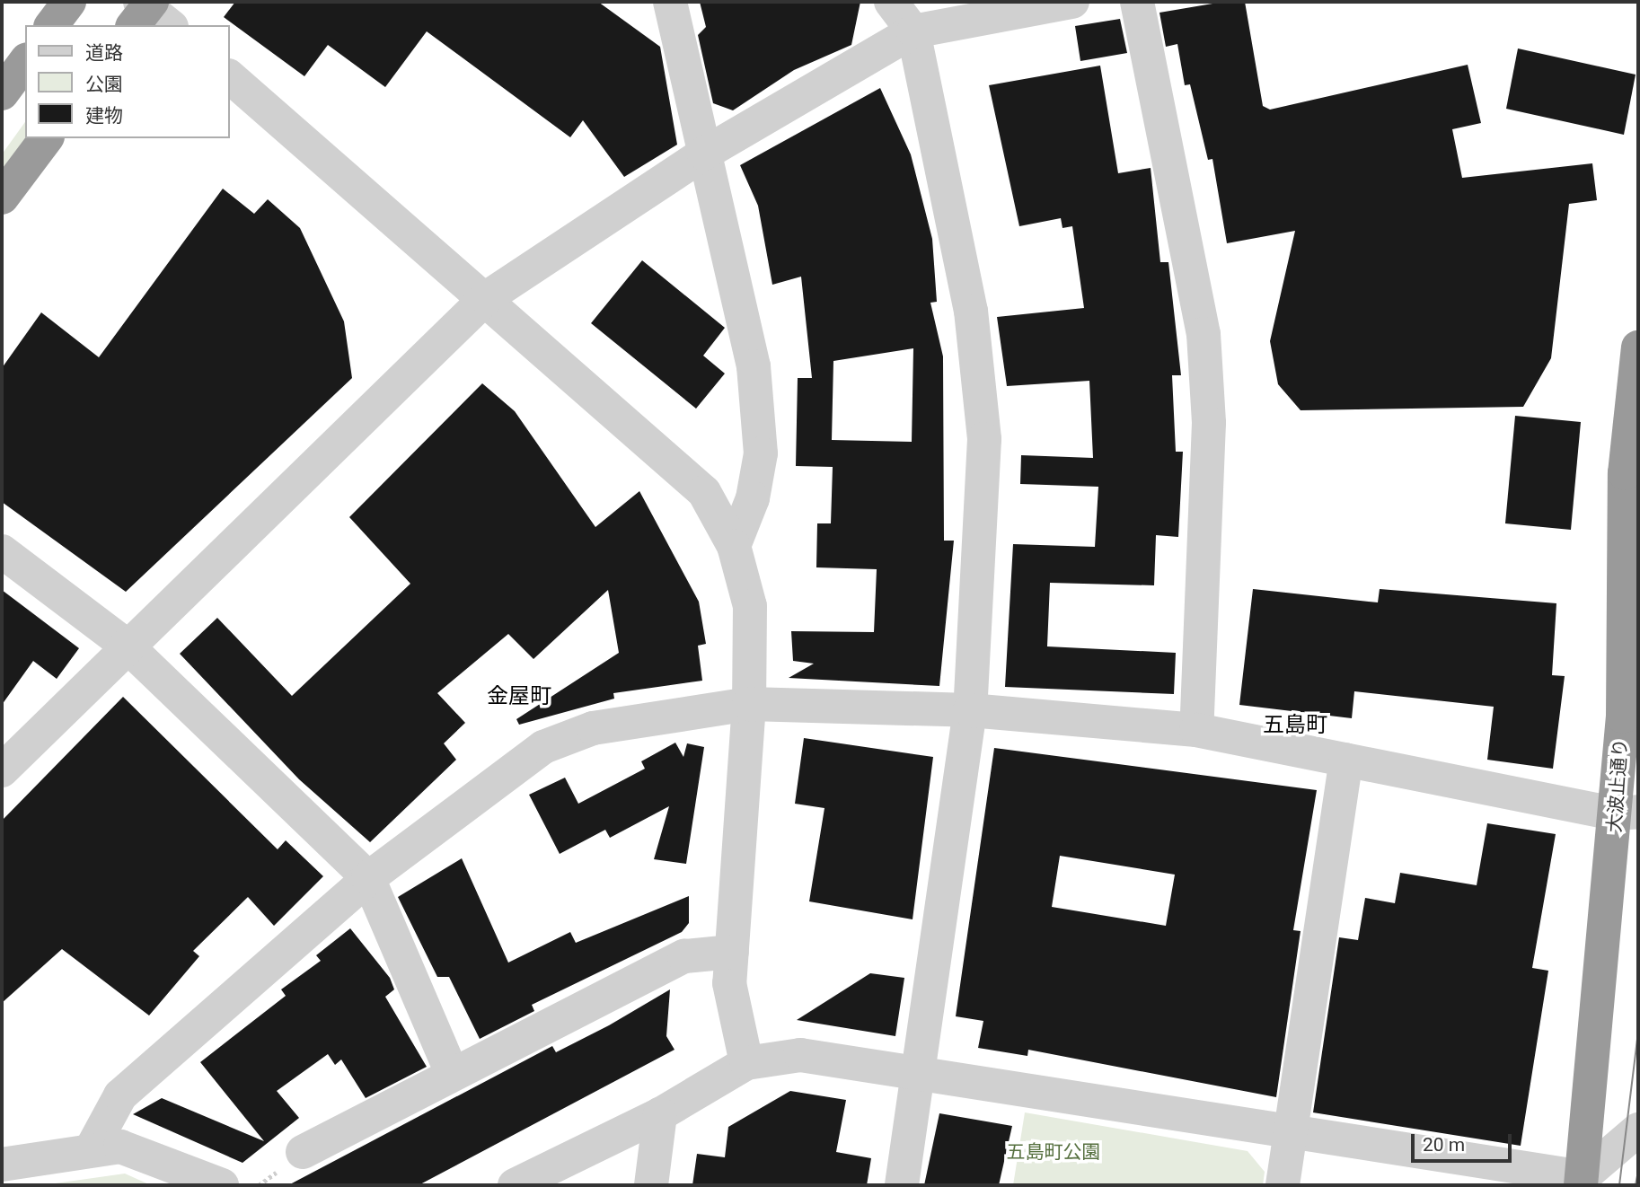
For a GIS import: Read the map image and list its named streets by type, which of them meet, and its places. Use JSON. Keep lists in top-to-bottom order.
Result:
{
  "streets": {
    "highway": ["大波止通り"]
  },
  "districts": ["金屋町", "五島町"],
  "parks": ["五島町公園"],
  "legend": ["道路", "公園", "建物"],
  "scale_bar": "20 m"
}
